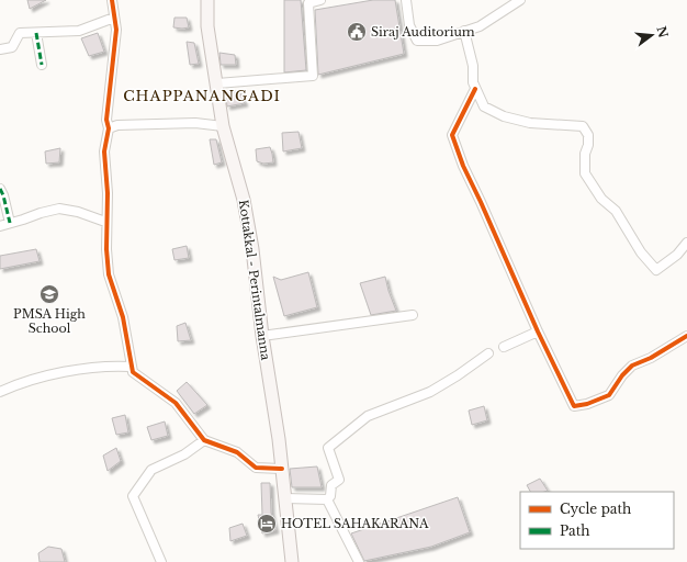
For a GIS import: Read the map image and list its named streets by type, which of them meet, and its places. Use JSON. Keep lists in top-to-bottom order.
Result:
{
  "streets": {
    "main road": ["Kottakkal - Perintalmanna"]
  },
  "districts": ["CHAPPANANGADI"],
  "places": {
    "public building": ["Siraj Auditorium"],
    "school or university": ["PMSA High School"],
    "hotel": ["HOTEL SAHAKARANA"]
  },
  "legend": ["Cycle path", "Path"],
  "north": "right"
}
